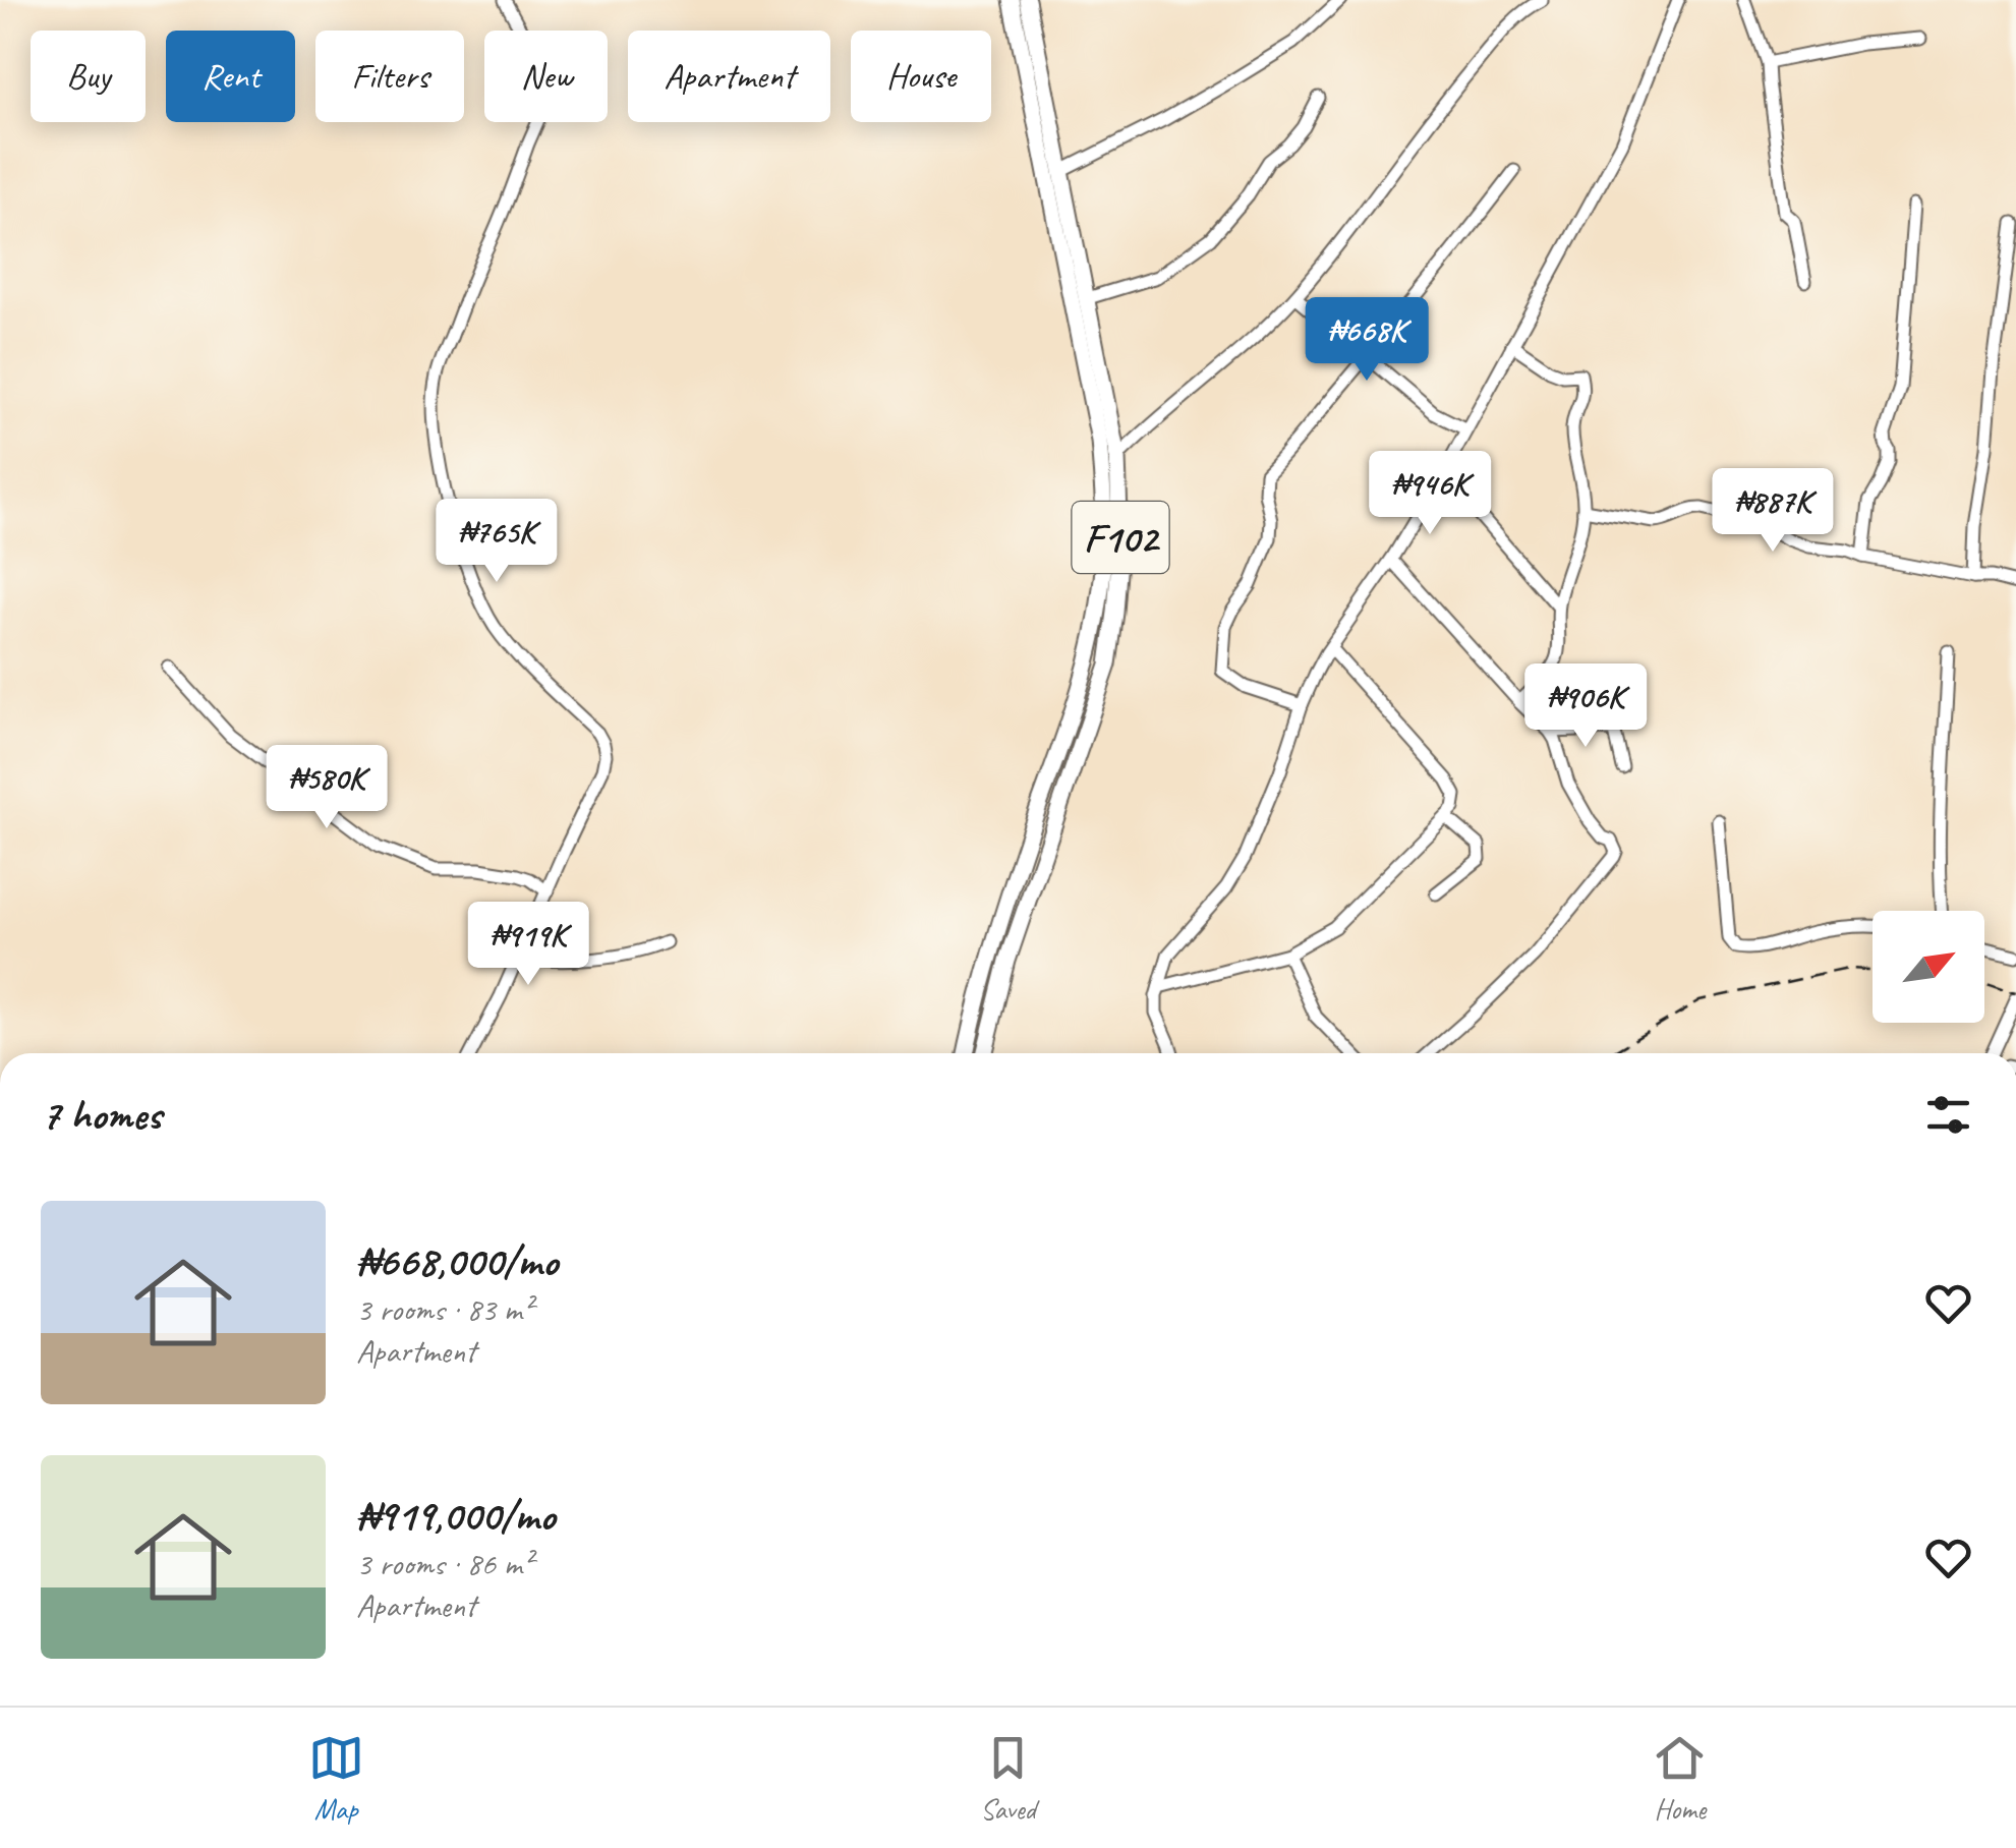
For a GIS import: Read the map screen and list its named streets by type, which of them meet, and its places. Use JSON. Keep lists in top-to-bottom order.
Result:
{
  "streets": {
    "main road": ["F102"]
  },
  "north": "top right",
  "page": {
    "chip": [
      "Buy",
      "Rent",
      "Filters",
      "New",
      "Apartment",
      "House"
    ],
    "price": [
      "₦668K",
      "₦946K",
      "₦887K",
      "₦765K",
      "₦906K",
      "₦580K",
      "₦919K"
    ],
    "heading": "7 homes",
    "list": [
      {
        "name": "₦668,000/mo",
        "note": "3 rooms · 83 m² · Apartment"
      },
      {
        "name": "₦919,000/mo",
        "note": "3 rooms · 86 m² · Apartment"
      }
    ],
    "tabs": ["Map", "Saved", "Home"]
  }
}
